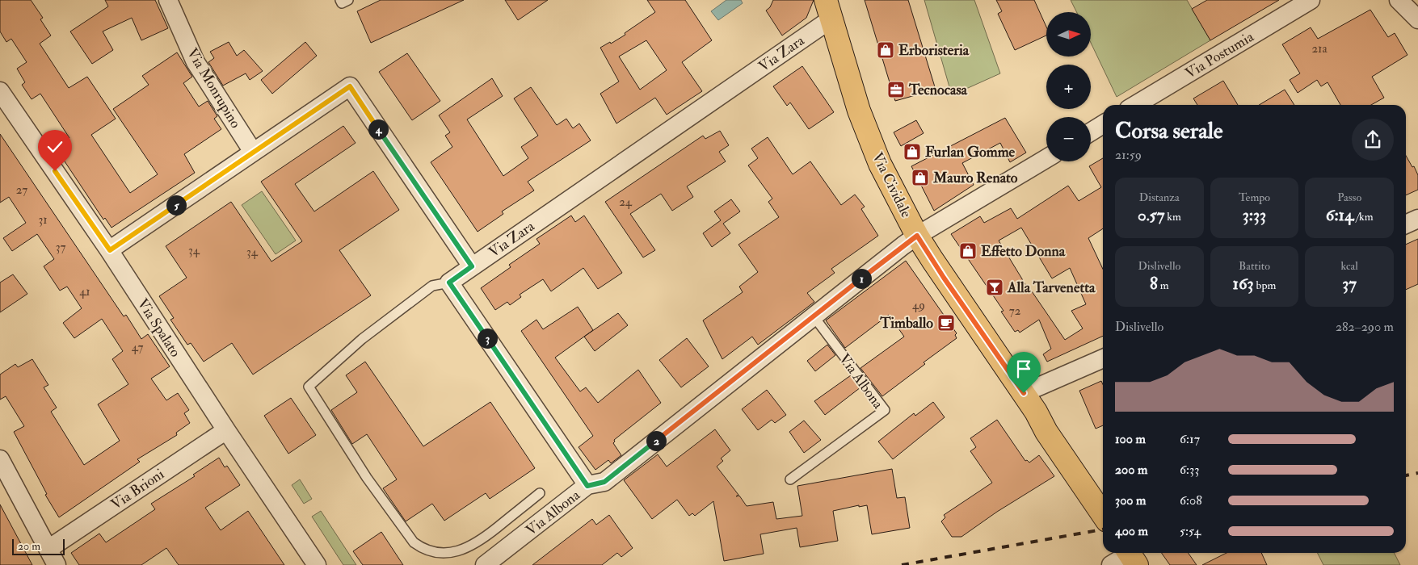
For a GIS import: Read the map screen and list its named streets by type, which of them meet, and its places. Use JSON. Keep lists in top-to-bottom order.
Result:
{
  "streets": {
    "main road": ["Via Cividale"],
    "street": [
      "Via Zara",
      "Via Postumia",
      "Via Monrupino",
      "Via Spalato",
      "Via Albona",
      "Via Brioni"
    ]
  },
  "crossings": [
    ["Via Zara", "Via Cividale"],
    ["Via Cividale", "Via Albona"],
    ["Via Spalato", "Via Brioni"]
  ],
  "places": {
    "shop": [
      "Erboristeria",
      "Furlan Gomme",
      "Mauro Renato",
      "Effetto Donna"
    ],
    "office": ["Tecnocasa"],
    "bar": ["Alla Tarvenetta"],
    "cafe": ["Timballo"]
  },
  "house_numbers": [
    "21a",
    "27",
    "24",
    "31",
    "37",
    "34",
    "34",
    "41",
    "49",
    "72",
    "47"
  ],
  "scale_bar": "20 m",
  "north": "right",
  "page": {
    "map_buttons": ["+", "−"],
    "heading": ["Corsa serale", "21:59"],
    "pins": [
      "4",
      "5",
      "1",
      "3",
      "2"
    ],
    "stats": [
      ["Distanza", "0.57 km"],
      ["Tempo", "3:33"],
      ["Passo", "6:14 /km"],
      ["Dislivello", "8 m"],
      ["Battito", "163 bpm"],
      ["kcal", "37"]
    ],
    "chart": ["Dislivello", "282–290 m"],
    "list": [
      {
        "name": "100 m",
        "note": "6:17"
      },
      {
        "name": "200 m",
        "note": "6:33"
      },
      {
        "name": "300 m",
        "note": "6:08"
      },
      {
        "name": "400 m",
        "note": "5:54"
      }
    ],
    "scale": "20 m"
  }
}
